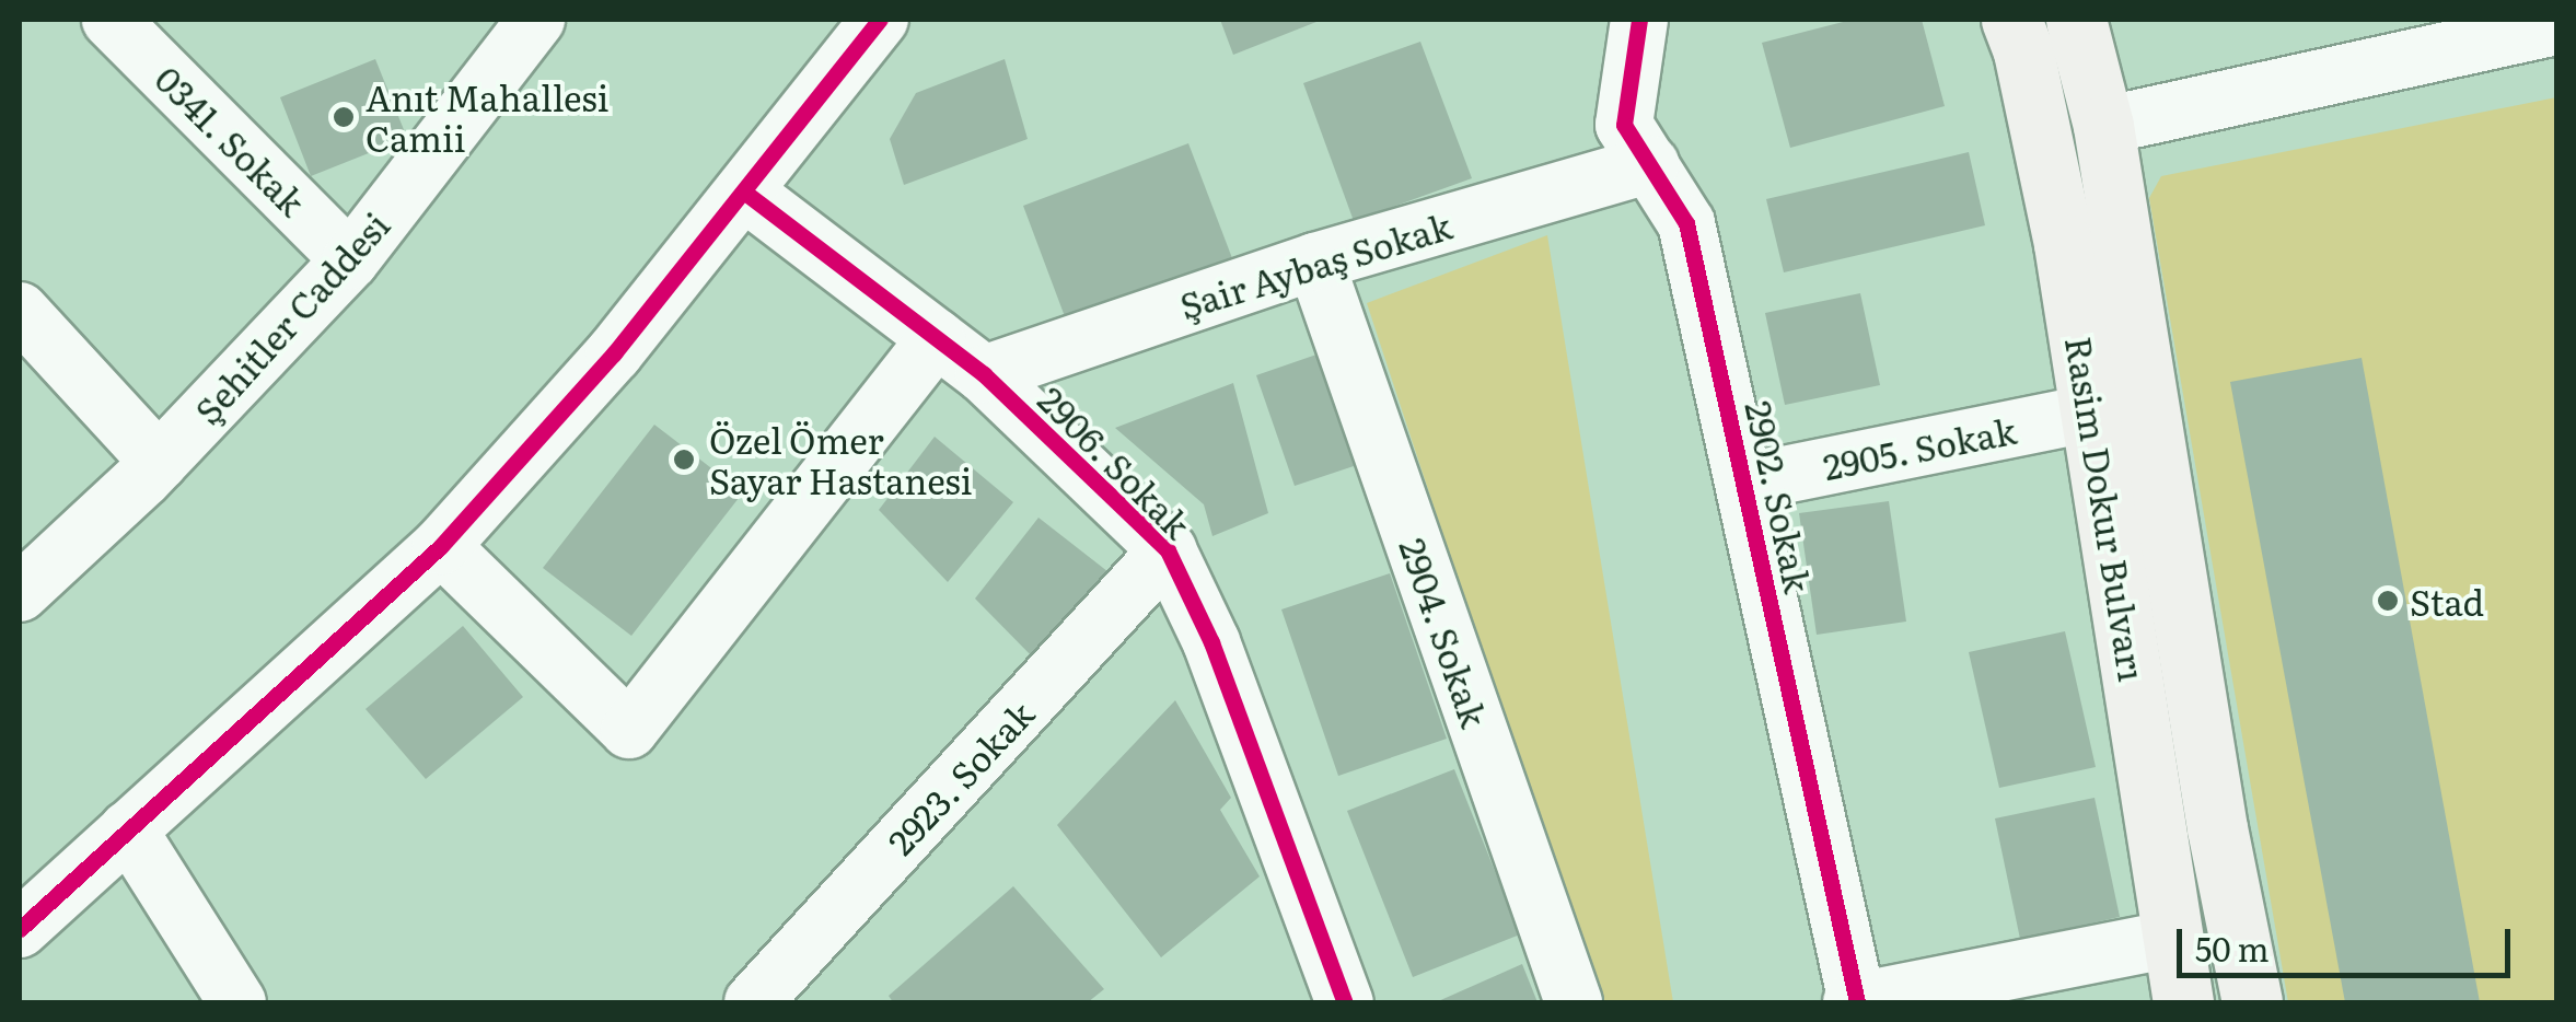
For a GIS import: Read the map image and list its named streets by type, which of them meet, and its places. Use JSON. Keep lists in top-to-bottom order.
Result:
{
  "streets": {
    "main road": ["Rasim Dokur Bulvarı"],
    "street": [
      "0341. Sokak",
      "Şair Aybaş Sokak",
      "Şehitler Caddesi",
      "2905. Sokak",
      "2906. Sokak",
      "2902. Sokak",
      "2904. Sokak",
      "2923. Sokak"
    ]
  },
  "crossings": [
    ["0341. Sokak", "Şehitler Caddesi"],
    ["Şair Aybaş Sokak", "2906. Sokak"],
    ["Şair Aybaş Sokak", "2902. Sokak"],
    ["Şair Aybaş Sokak", "2904. Sokak"],
    ["2905. Sokak", "2902. Sokak"],
    ["2905. Sokak", "Rasim Dokur Bulvarı"],
    ["2906. Sokak", "2923. Sokak"]
  ],
  "places": ["Anıt Mahallesi Camii", "Özel Ömer Sayar Hastanesi", "Stad"],
  "scale_bar": "50 m"
}
